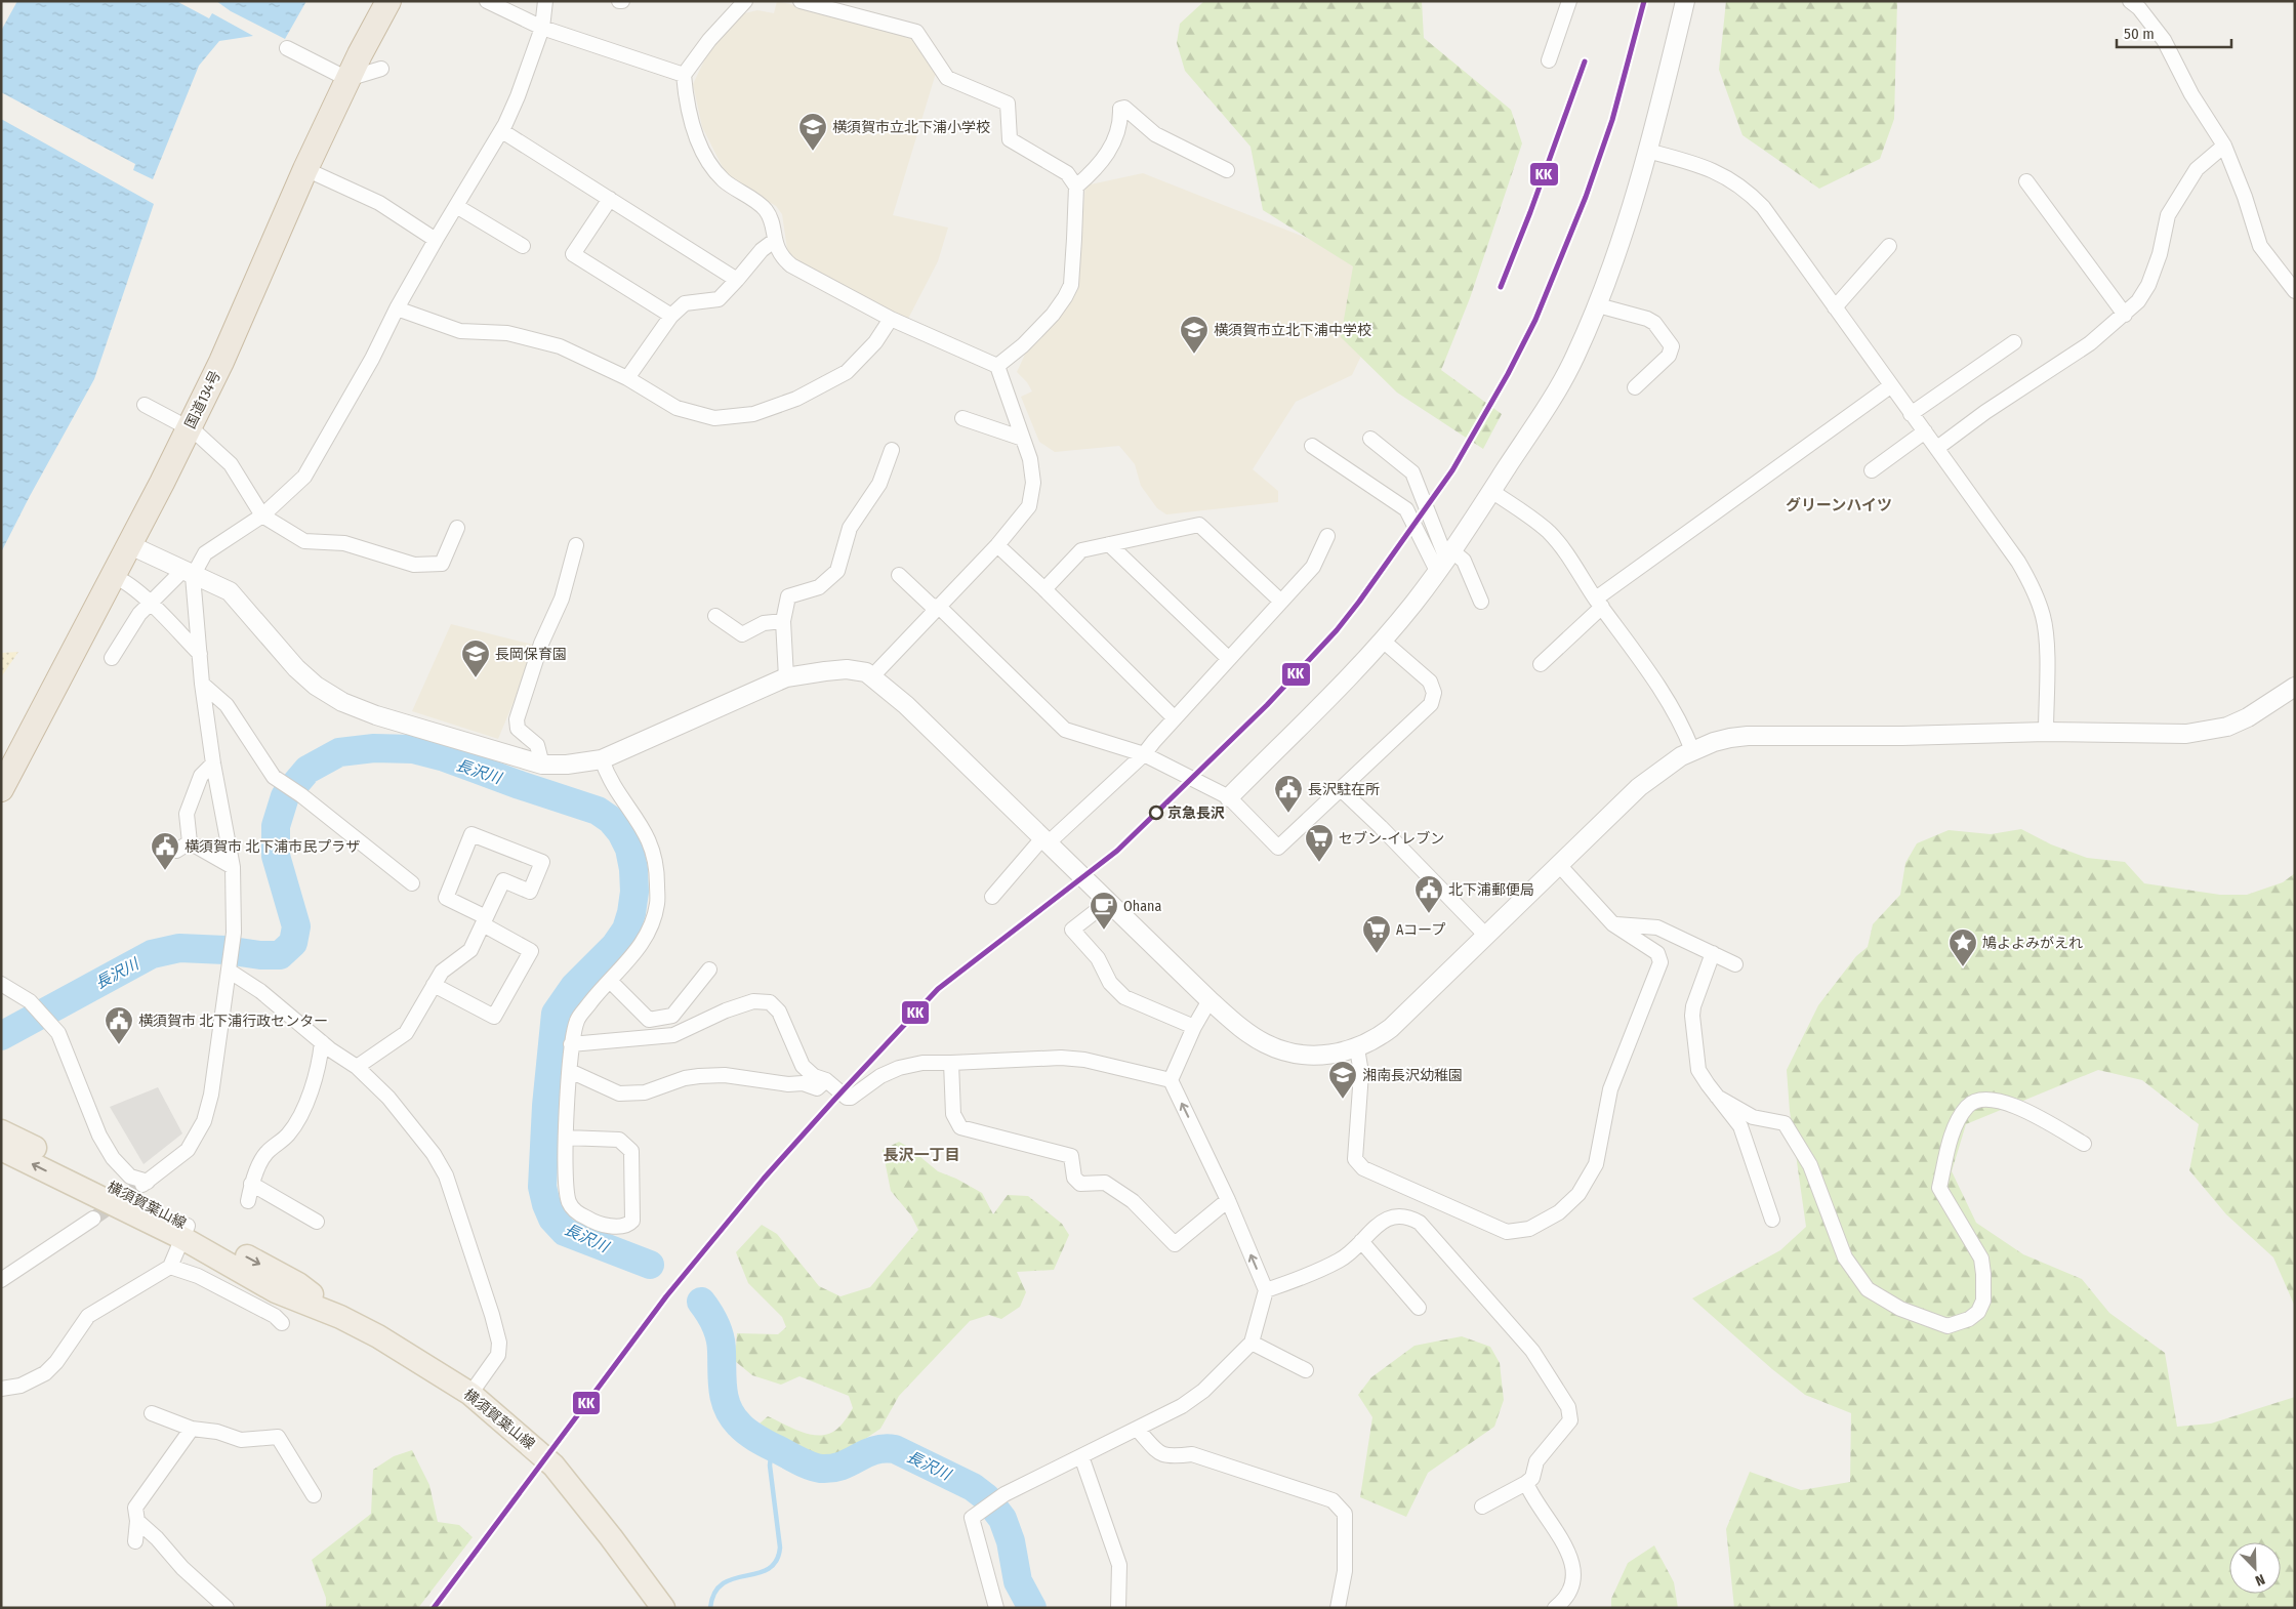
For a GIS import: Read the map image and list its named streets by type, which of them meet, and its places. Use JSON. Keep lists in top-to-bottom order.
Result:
{
  "streets": {
    "highway": ["国道134号"],
    "main road": ["横須賀葉山線"]
  },
  "districts": ["グリーンハイツ", "長沢一丁目"],
  "water": ["長沢川"],
  "places": {
    "school or university": [
      "横須賀市立北下浦小学校",
      "横須賀市立北下浦中学校",
      "長岡保育園",
      "湘南長沢幼稚園"
    ],
    "other": ["京急長沢"],
    "public building": [
      "長沢駐在所",
      "横須賀市 北下浦市民プラザ",
      "北下浦郵便局",
      "横須賀市 北下浦行政センター"
    ],
    "supermarket": ["セブン-イレブン", "Aコープ"],
    "cafe": ["Ohana"],
    "place": ["鳩よよみがえれ"]
  },
  "lines": ["transit line KK"],
  "scale_bar": "50 m",
  "north": "bottom right"
}
